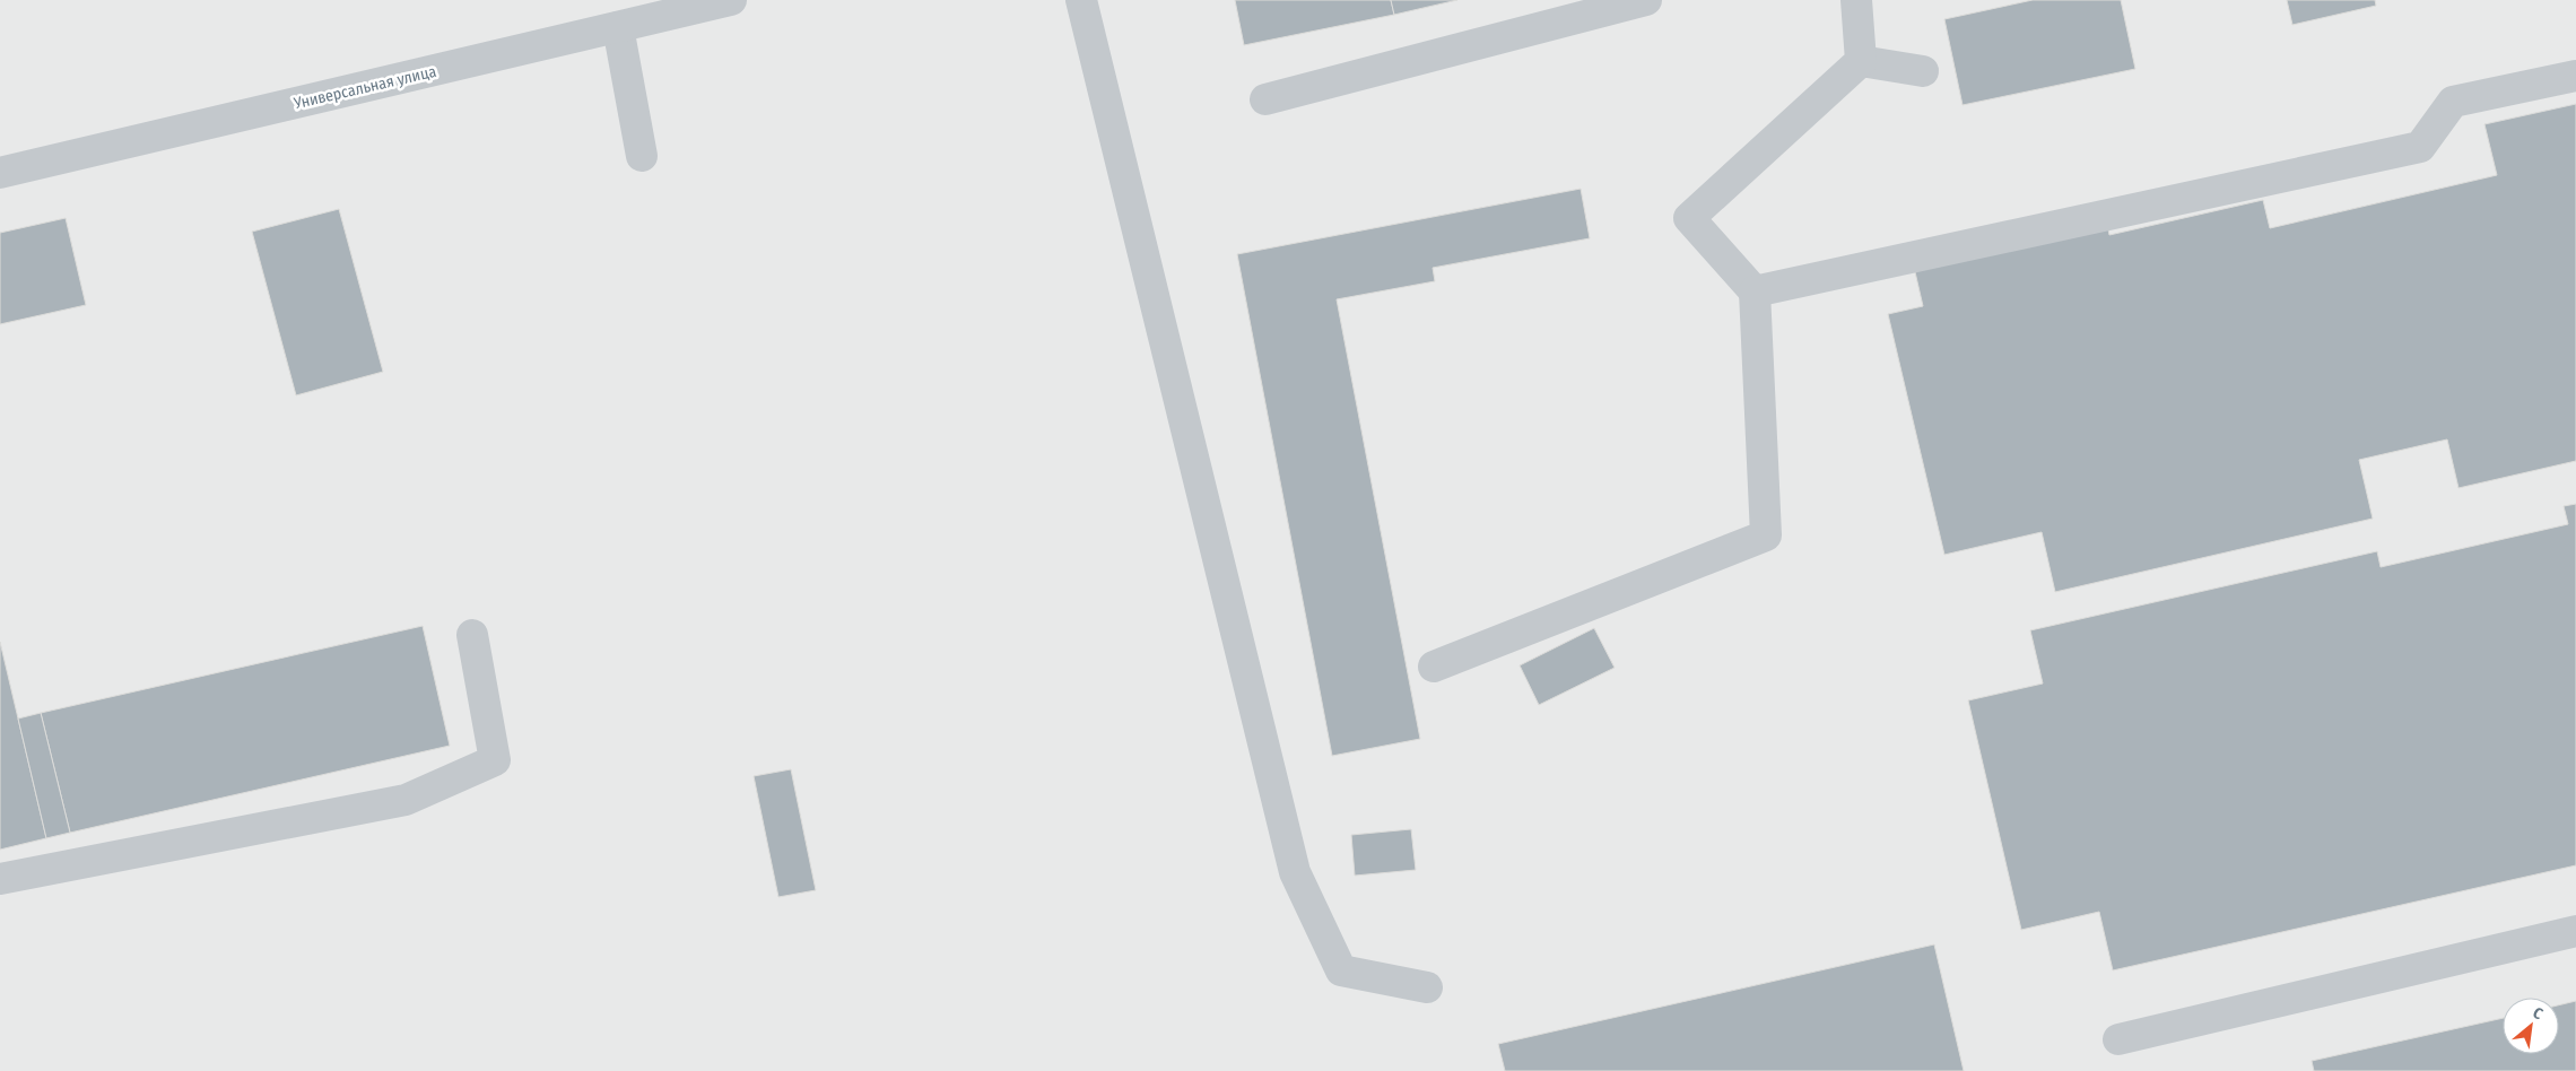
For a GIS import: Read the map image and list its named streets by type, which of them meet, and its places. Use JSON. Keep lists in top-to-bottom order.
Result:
{
  "streets": {
    "street": ["Универсальная улица"]
  },
  "north": "top right"
}
